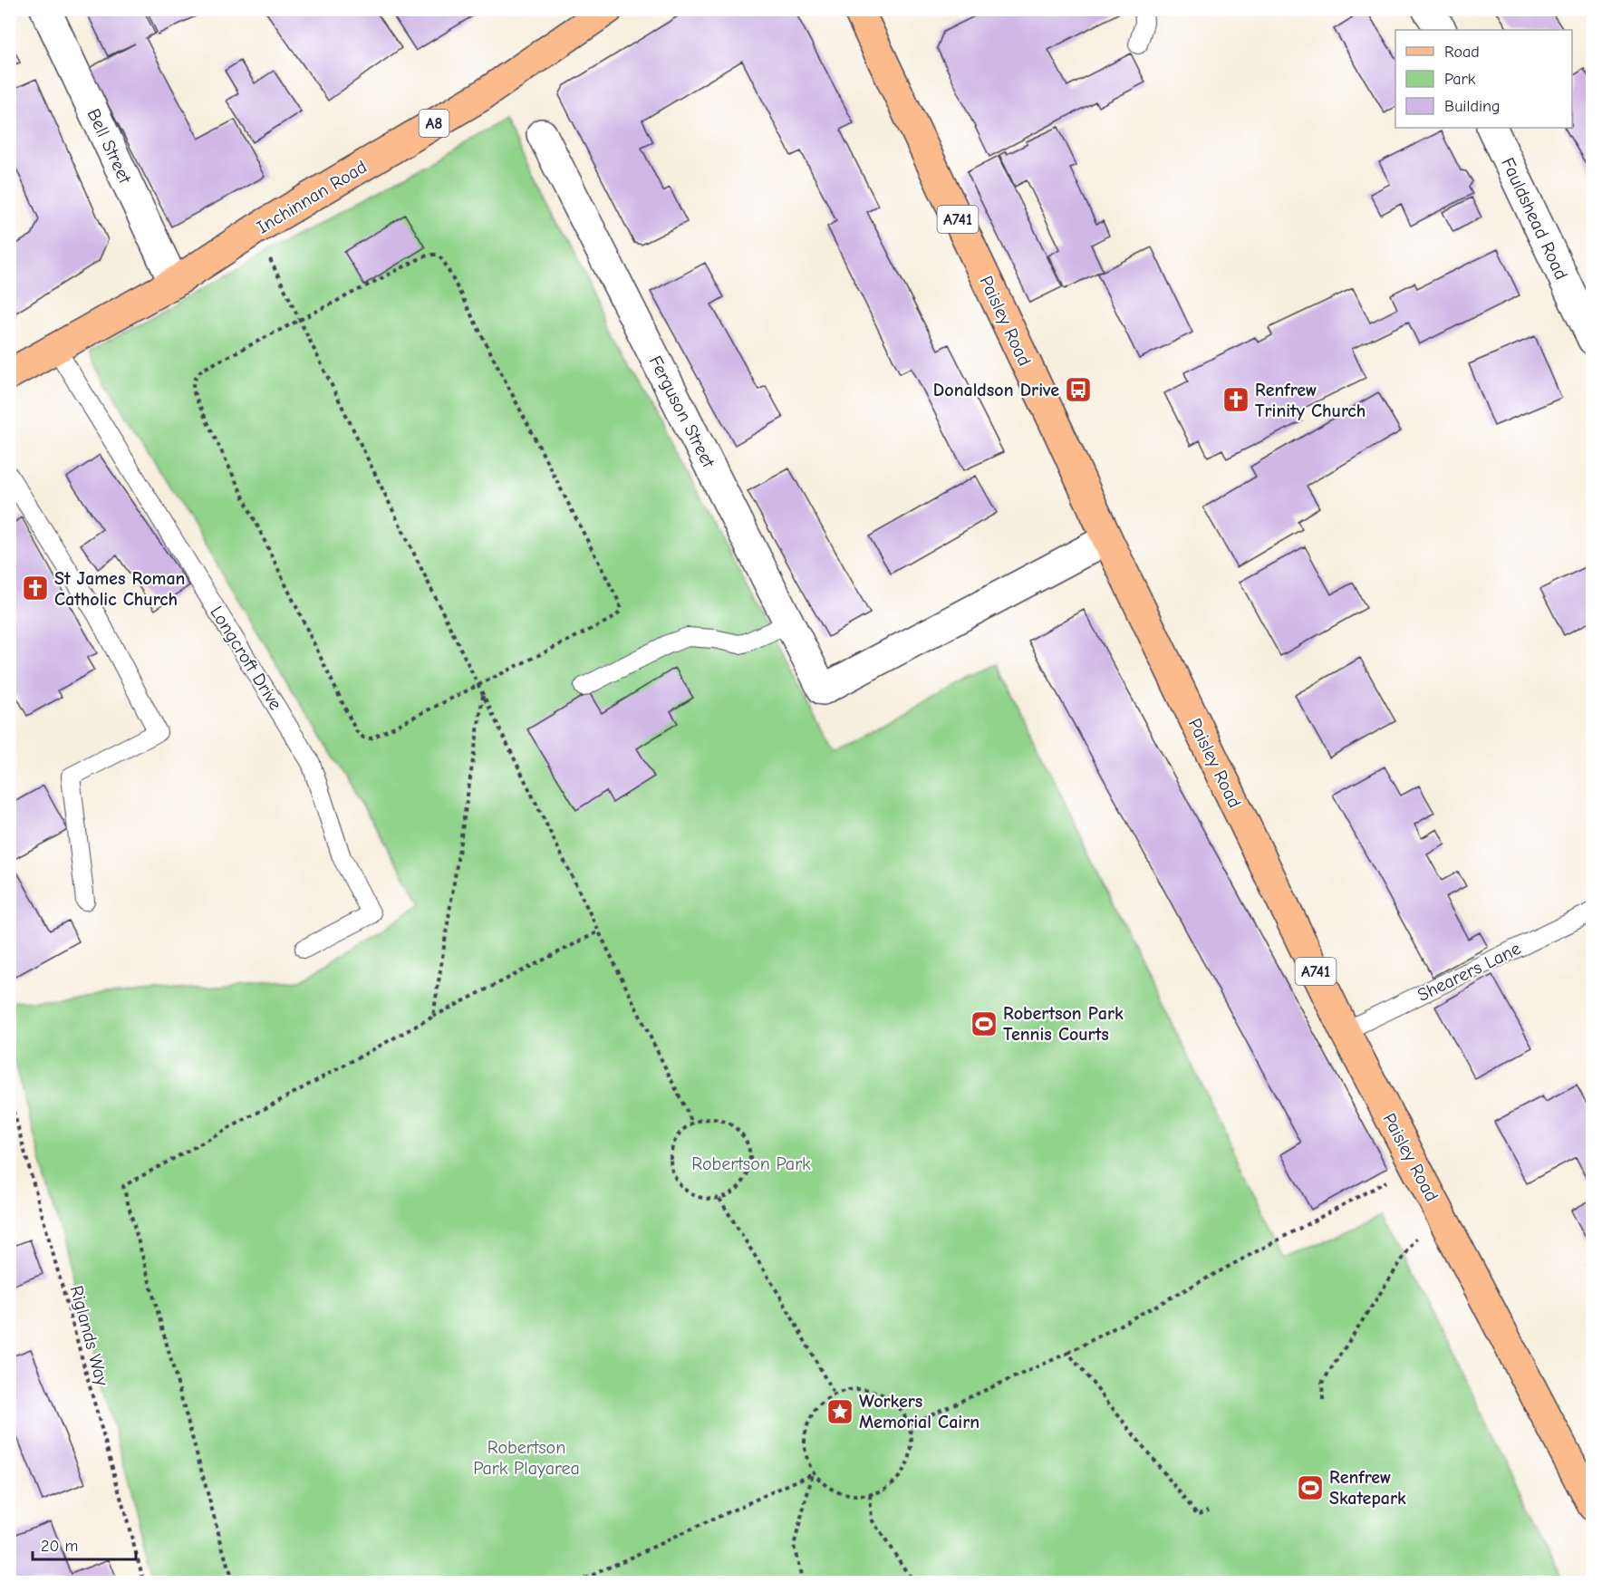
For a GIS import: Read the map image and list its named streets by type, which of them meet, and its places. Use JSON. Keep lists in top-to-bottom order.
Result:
{
  "streets": {
    "main road": [
      "A8",
      "Inchinnan Road",
      "A741",
      "Paisley Road"
    ],
    "street": ["Bell Street", "Fauldshead Road", "Ferguson Street"],
    "lane": ["Longcroft Drive", "Shearers Lane"],
    "path": ["Riglands Way"]
  },
  "crossings": [
    ["Bell Street", "Inchinnan Road"],
    ["Inchinnan Road", "Longcroft Drive"],
    ["Paisley Road", "Ferguson Street"],
    ["Paisley Road", "Shearers Lane"]
  ],
  "parks": ["Robertson Park", "Robertson Park Playarea"],
  "places": {
    "bus stop": ["Donaldson Drive"],
    "church": ["Renfrew Trinity Church", "St James Roman Catholic Church"],
    "sports": ["Robertson Park Tennis Courts", "Renfrew Skatepark"],
    "place": ["Workers Memorial Cairn"]
  },
  "legend": ["Road", "Park", "Building"],
  "scale_bar": "20 m"
}
